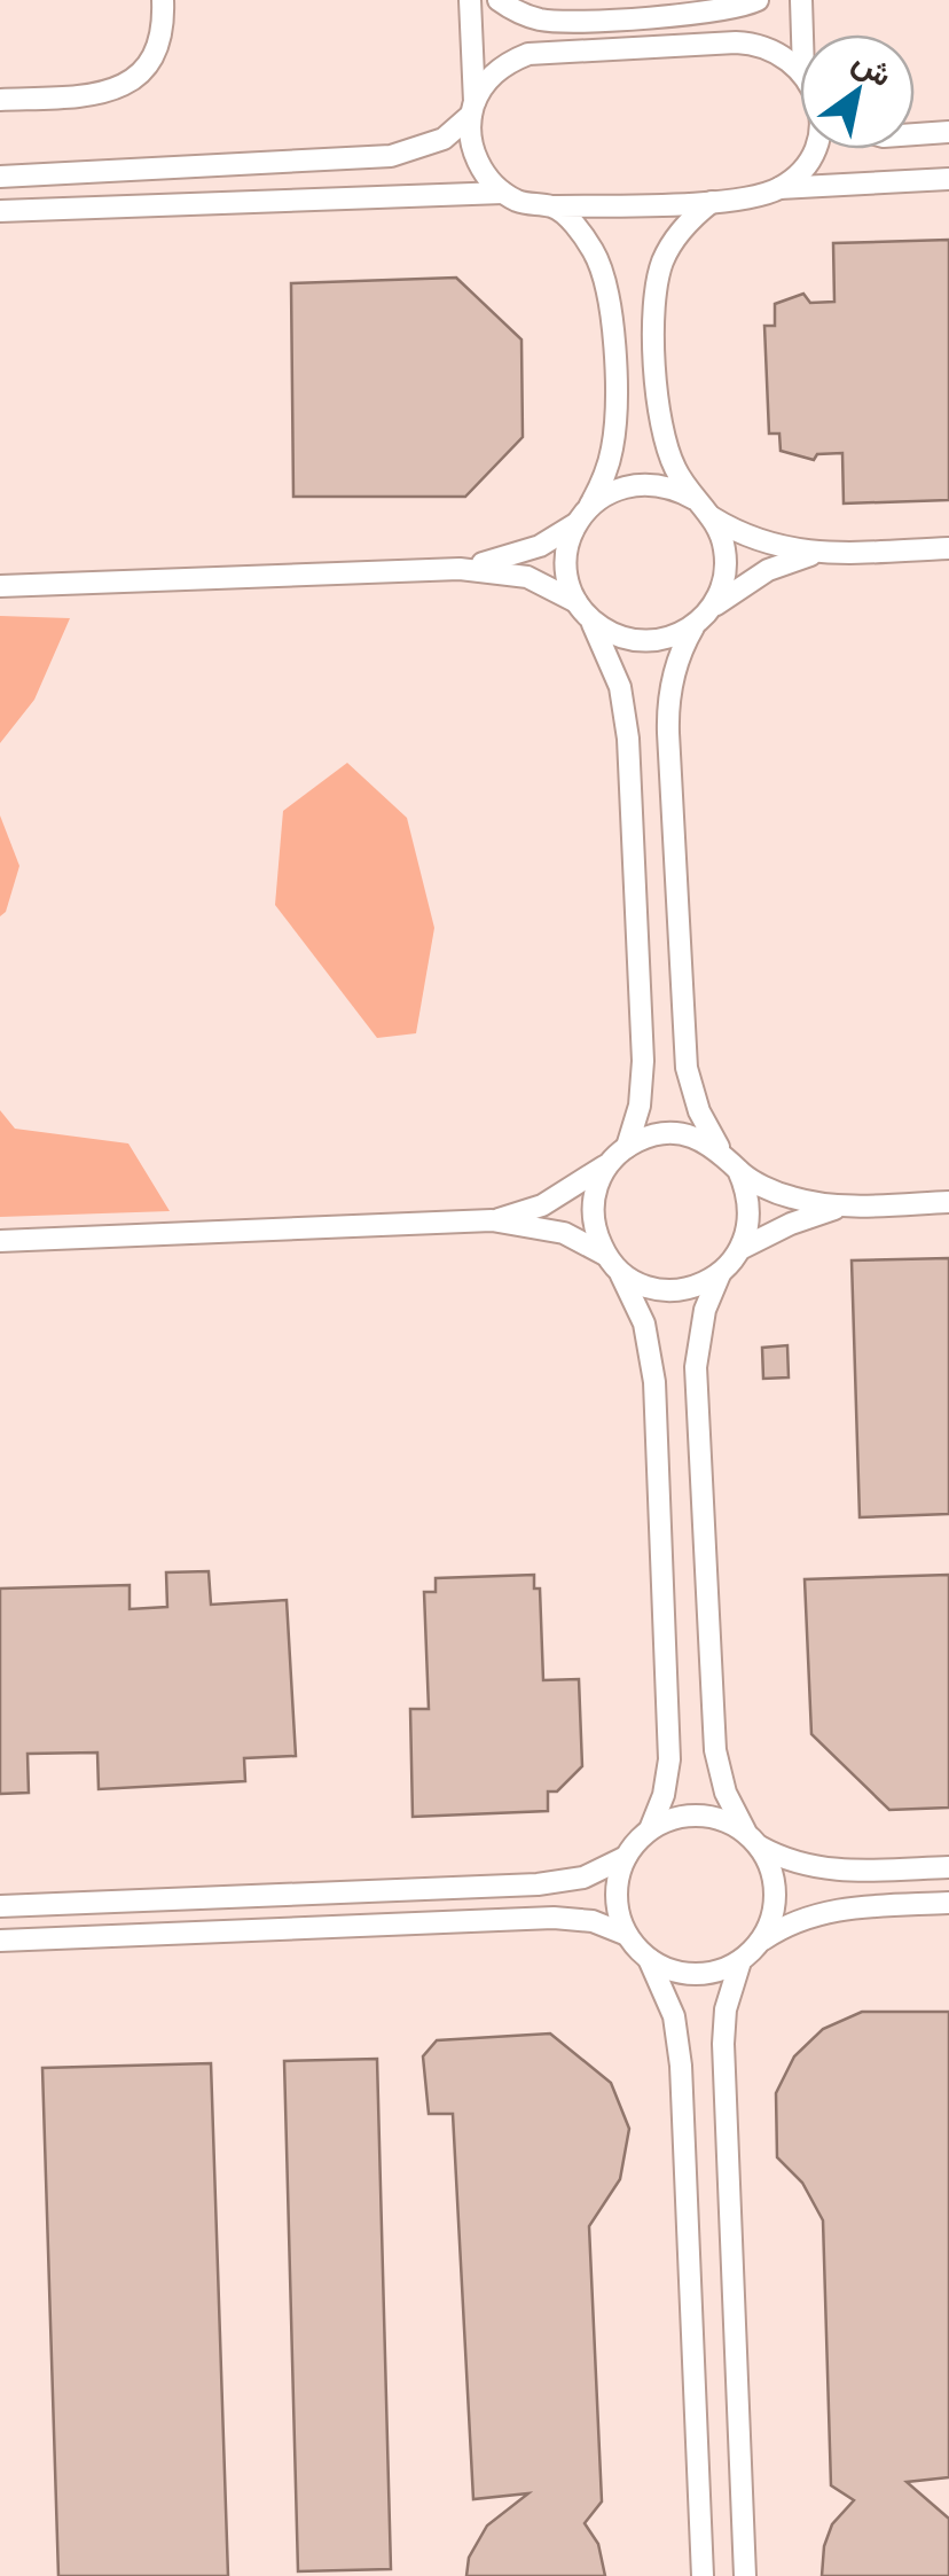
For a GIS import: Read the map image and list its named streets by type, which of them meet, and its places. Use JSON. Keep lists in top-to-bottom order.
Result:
{
  "north": "top right"
}
